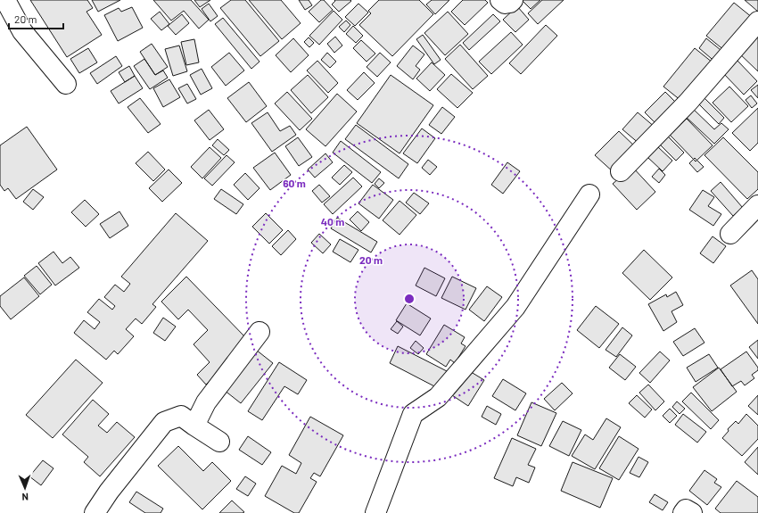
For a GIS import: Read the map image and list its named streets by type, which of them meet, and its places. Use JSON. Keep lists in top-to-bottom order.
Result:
{
  "scale_bar": "20 m",
  "north": "bottom",
  "rings": ["60 m", "40 m", "20 m"]
}
